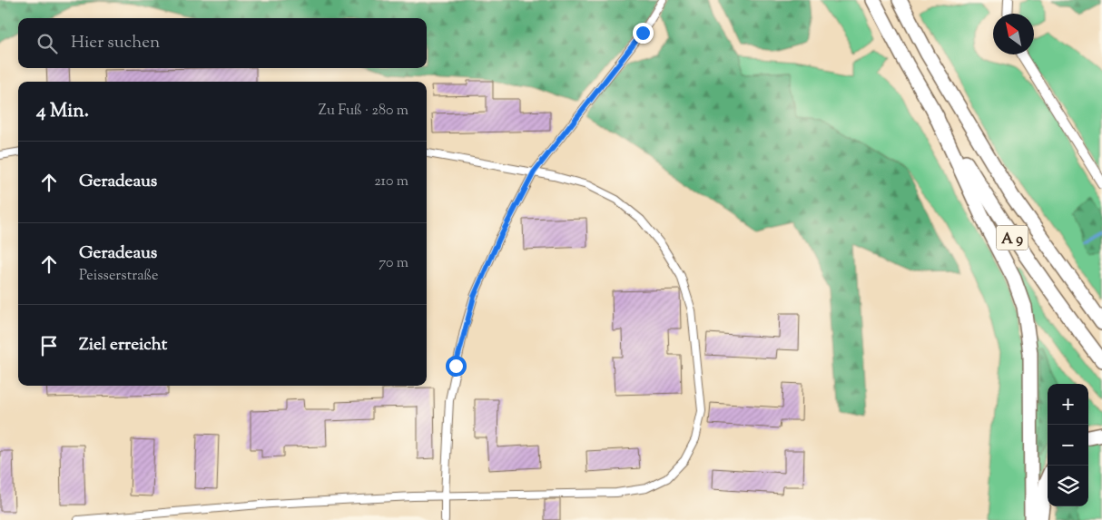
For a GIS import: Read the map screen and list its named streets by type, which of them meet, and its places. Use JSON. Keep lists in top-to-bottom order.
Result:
{
  "streets": {
    "highway": ["A 9"]
  },
  "north": "top left",
  "page": {
    "search": "Hier suchen",
    "heading": ["4 Min.", "Zu Fuß · 280 m"],
    "list": [
      ["Geradeaus", "210 m"],
      ["Geradeaus", "Peisserstraße", "70 m"],
      "Ziel erreicht"
    ],
    "map_buttons": ["+", "−"]
  }
}
